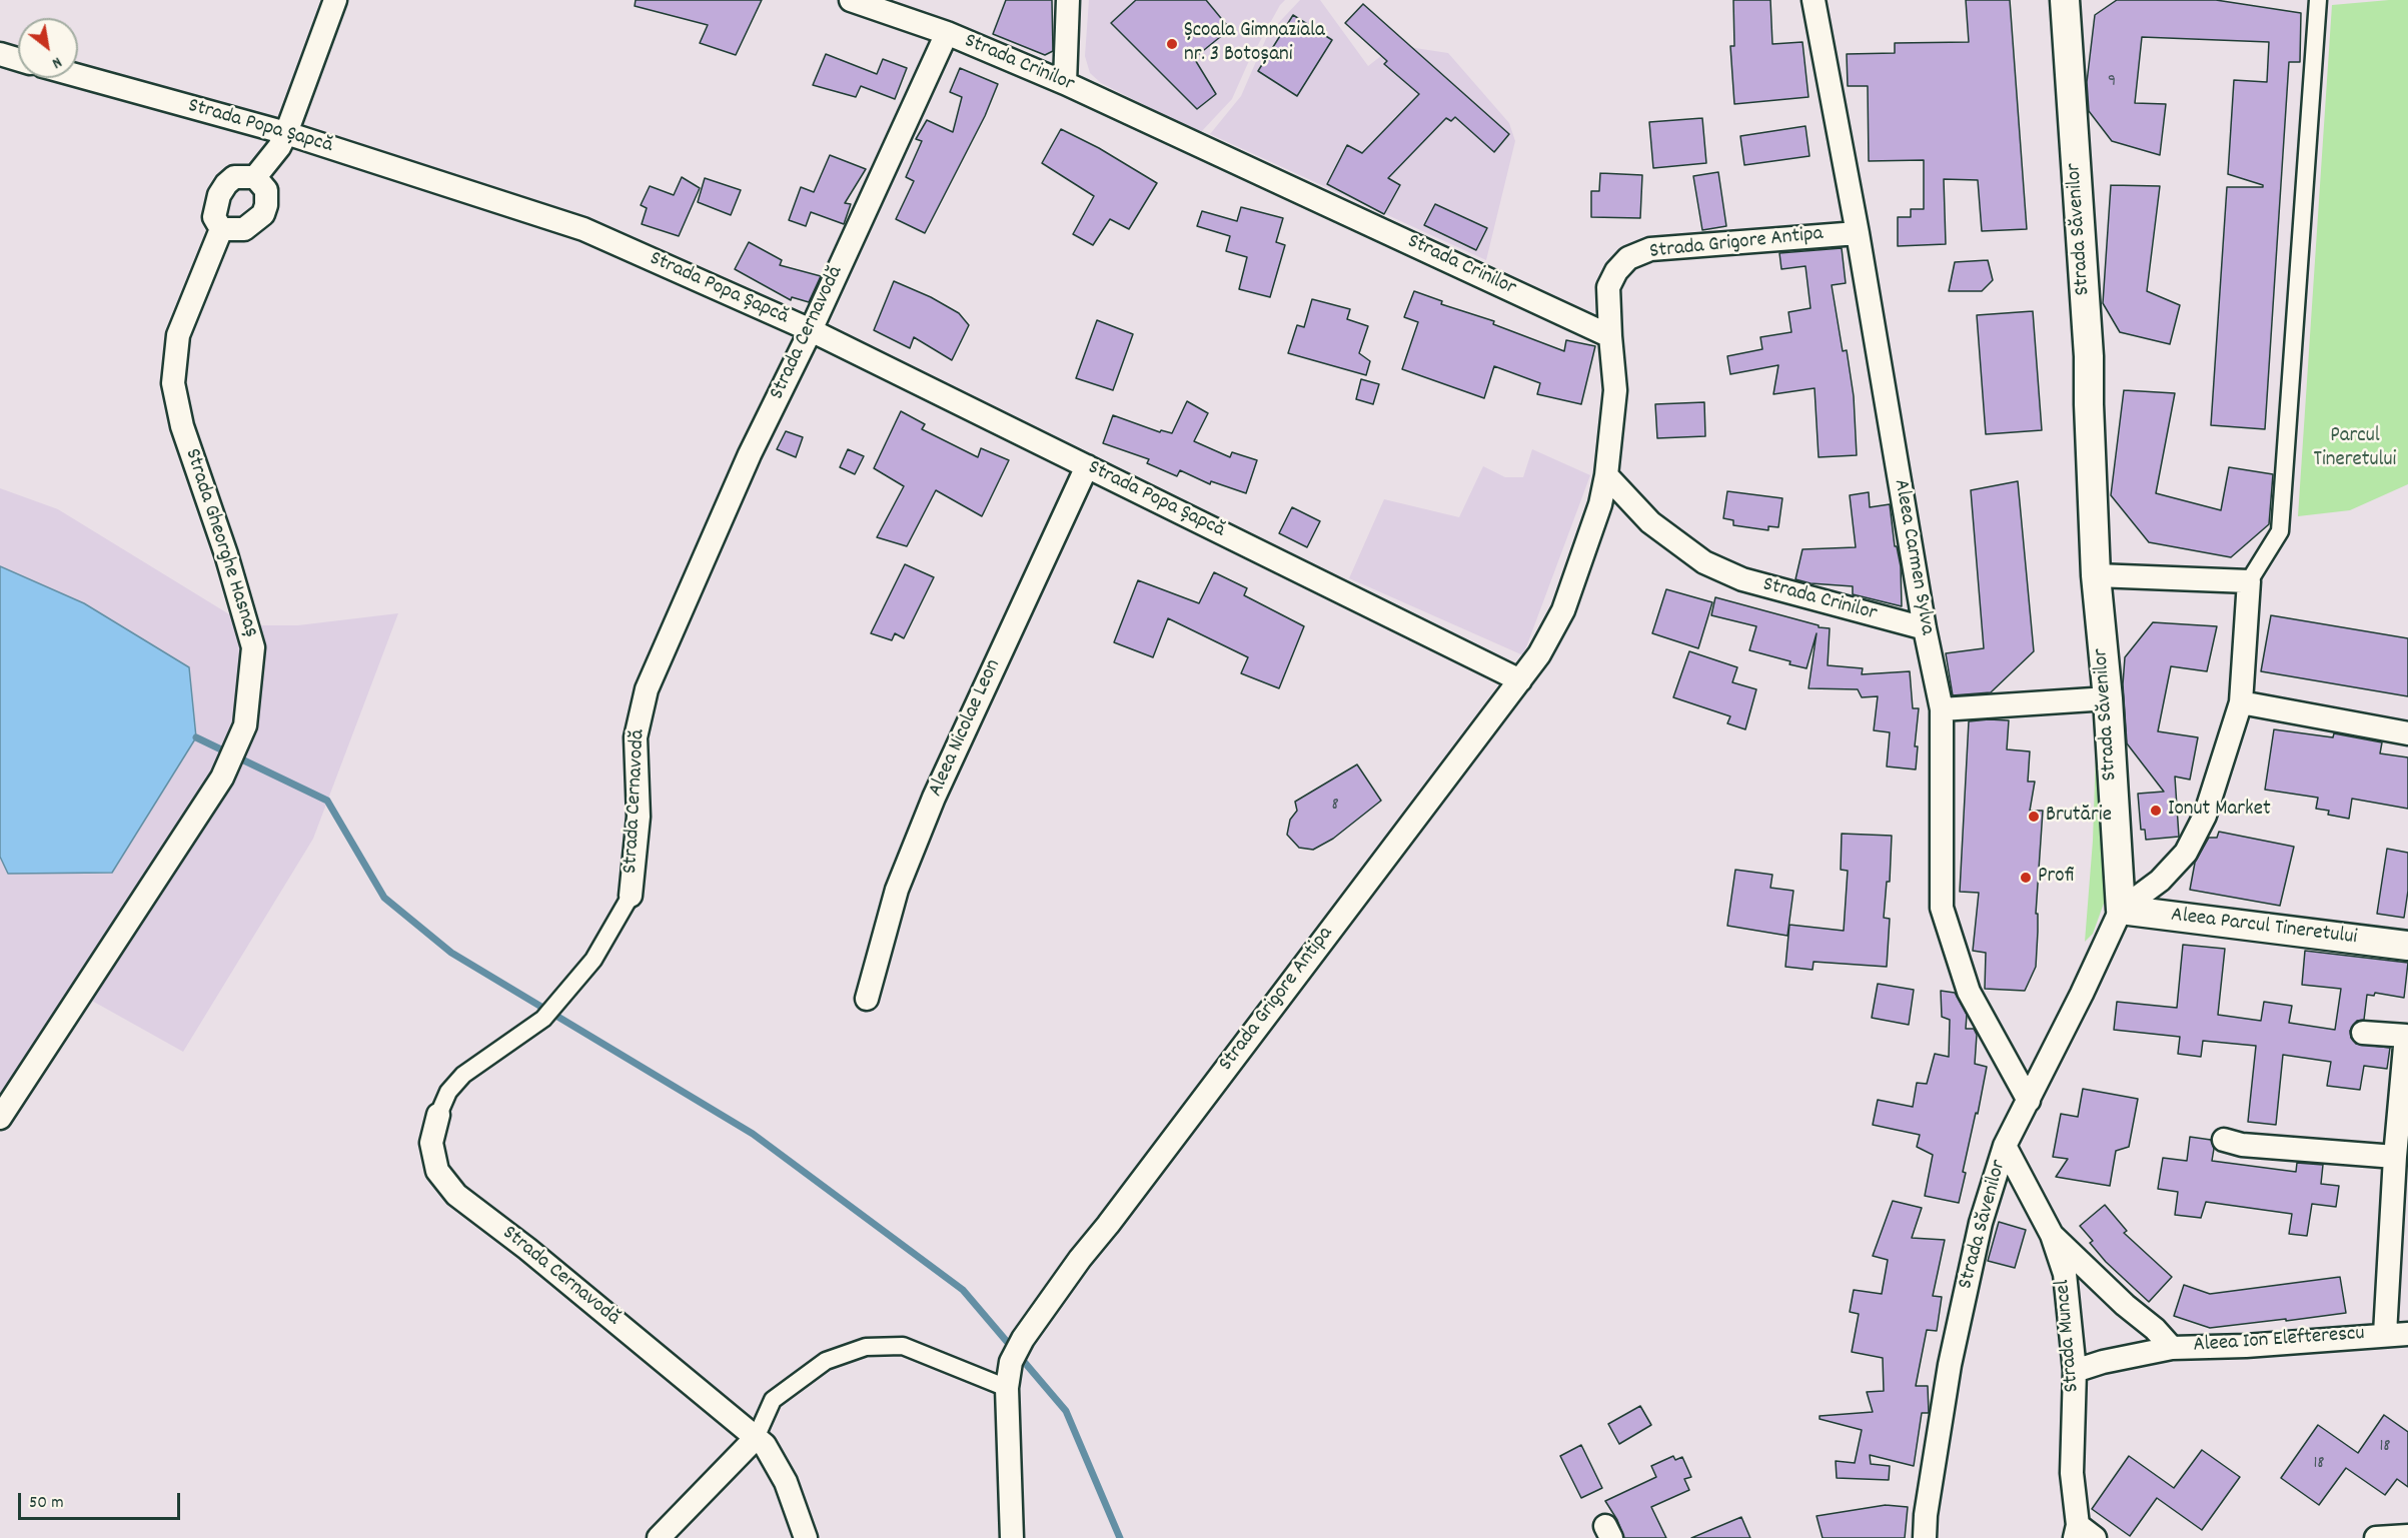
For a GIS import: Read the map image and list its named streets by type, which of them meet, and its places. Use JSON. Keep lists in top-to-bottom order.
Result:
{
  "streets": {
    "street": [
      "Strada Crinilor",
      "Strada Popa Șapcă",
      "Strada Săvenilor",
      "Strada Grigore Antipa",
      "Strada Cernavodă",
      "Strada Gheorghe Hasnaș",
      "Aleea Carmen Sylva",
      "Aleea Nicolae Leon",
      "Aleea Parcul Tineretului",
      "Strada Muncel",
      "Aleea Ion Elefterescu"
    ]
  },
  "crossings": [
    ["Strada Crinilor", "Strada Grigore Antipa"],
    ["Strada Crinilor", "Strada Cernavodă"],
    ["Strada Crinilor", "Aleea Carmen Sylva"],
    ["Strada Popa Șapcă", "Strada Grigore Antipa"],
    ["Strada Popa Șapcă", "Strada Cernavodă"],
    ["Strada Popa Șapcă", "Aleea Nicolae Leon"],
    ["Strada Săvenilor", "Aleea Carmen Sylva"],
    ["Strada Săvenilor", "Aleea Parcul Tineretului"],
    ["Strada Săvenilor", "Strada Muncel"],
    ["Strada Grigore Antipa", "Aleea Carmen Sylva"],
    ["Strada Muncel", "Aleea Ion Elefterescu"]
  ],
  "parks": ["Parcul Tineretului"],
  "places": [
    "Școala Gimnaziala nr. 3 Botoșani",
    "Ionut Market",
    "Brutărie",
    "Profi"
  ],
  "house_numbers": [
    "9",
    "8",
    "18",
    "18"
  ],
  "scale_bar": "50 m",
  "north": "bottom right"
}
